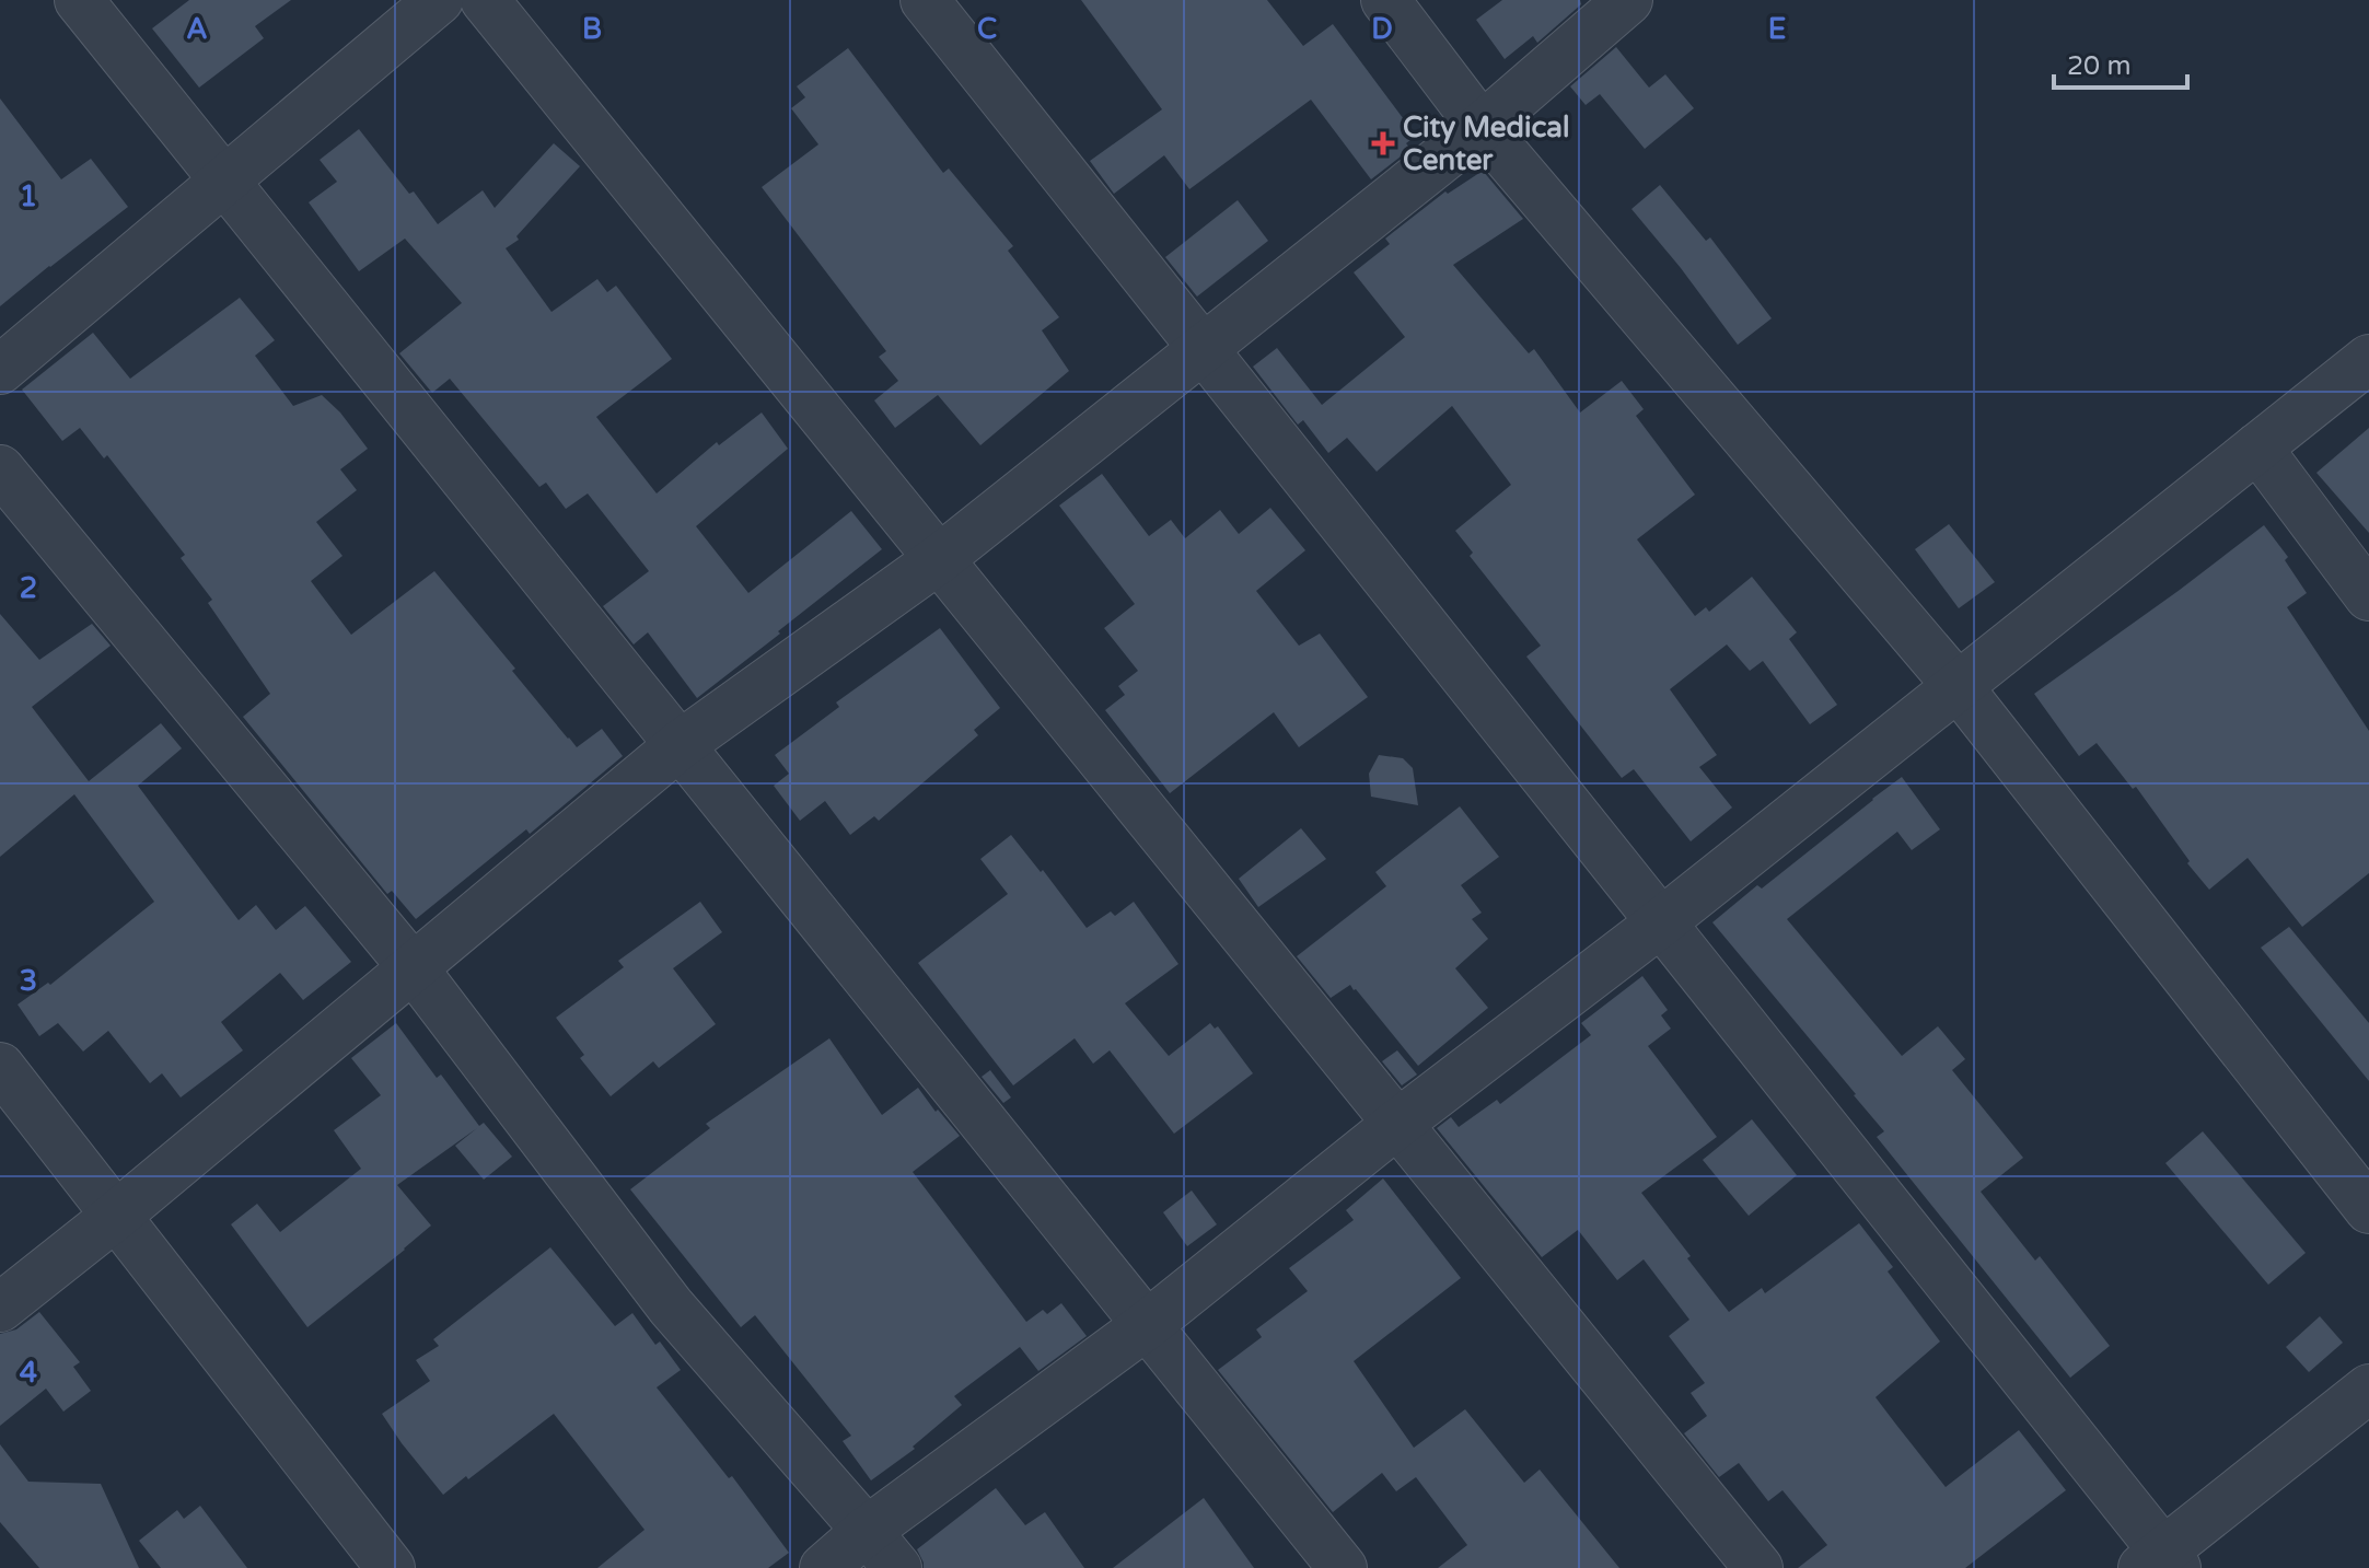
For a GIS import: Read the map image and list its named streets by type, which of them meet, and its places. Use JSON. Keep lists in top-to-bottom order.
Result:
{
  "places": {
    "health": ["City Medical Center"]
  },
  "scale_bar": "20 m",
  "grid": {
    "columns": [
      "A",
      "B",
      "C",
      "D",
      "E"
    ],
    "rows": [
      "1",
      "2",
      "3",
      "4"
    ]
  }
}
